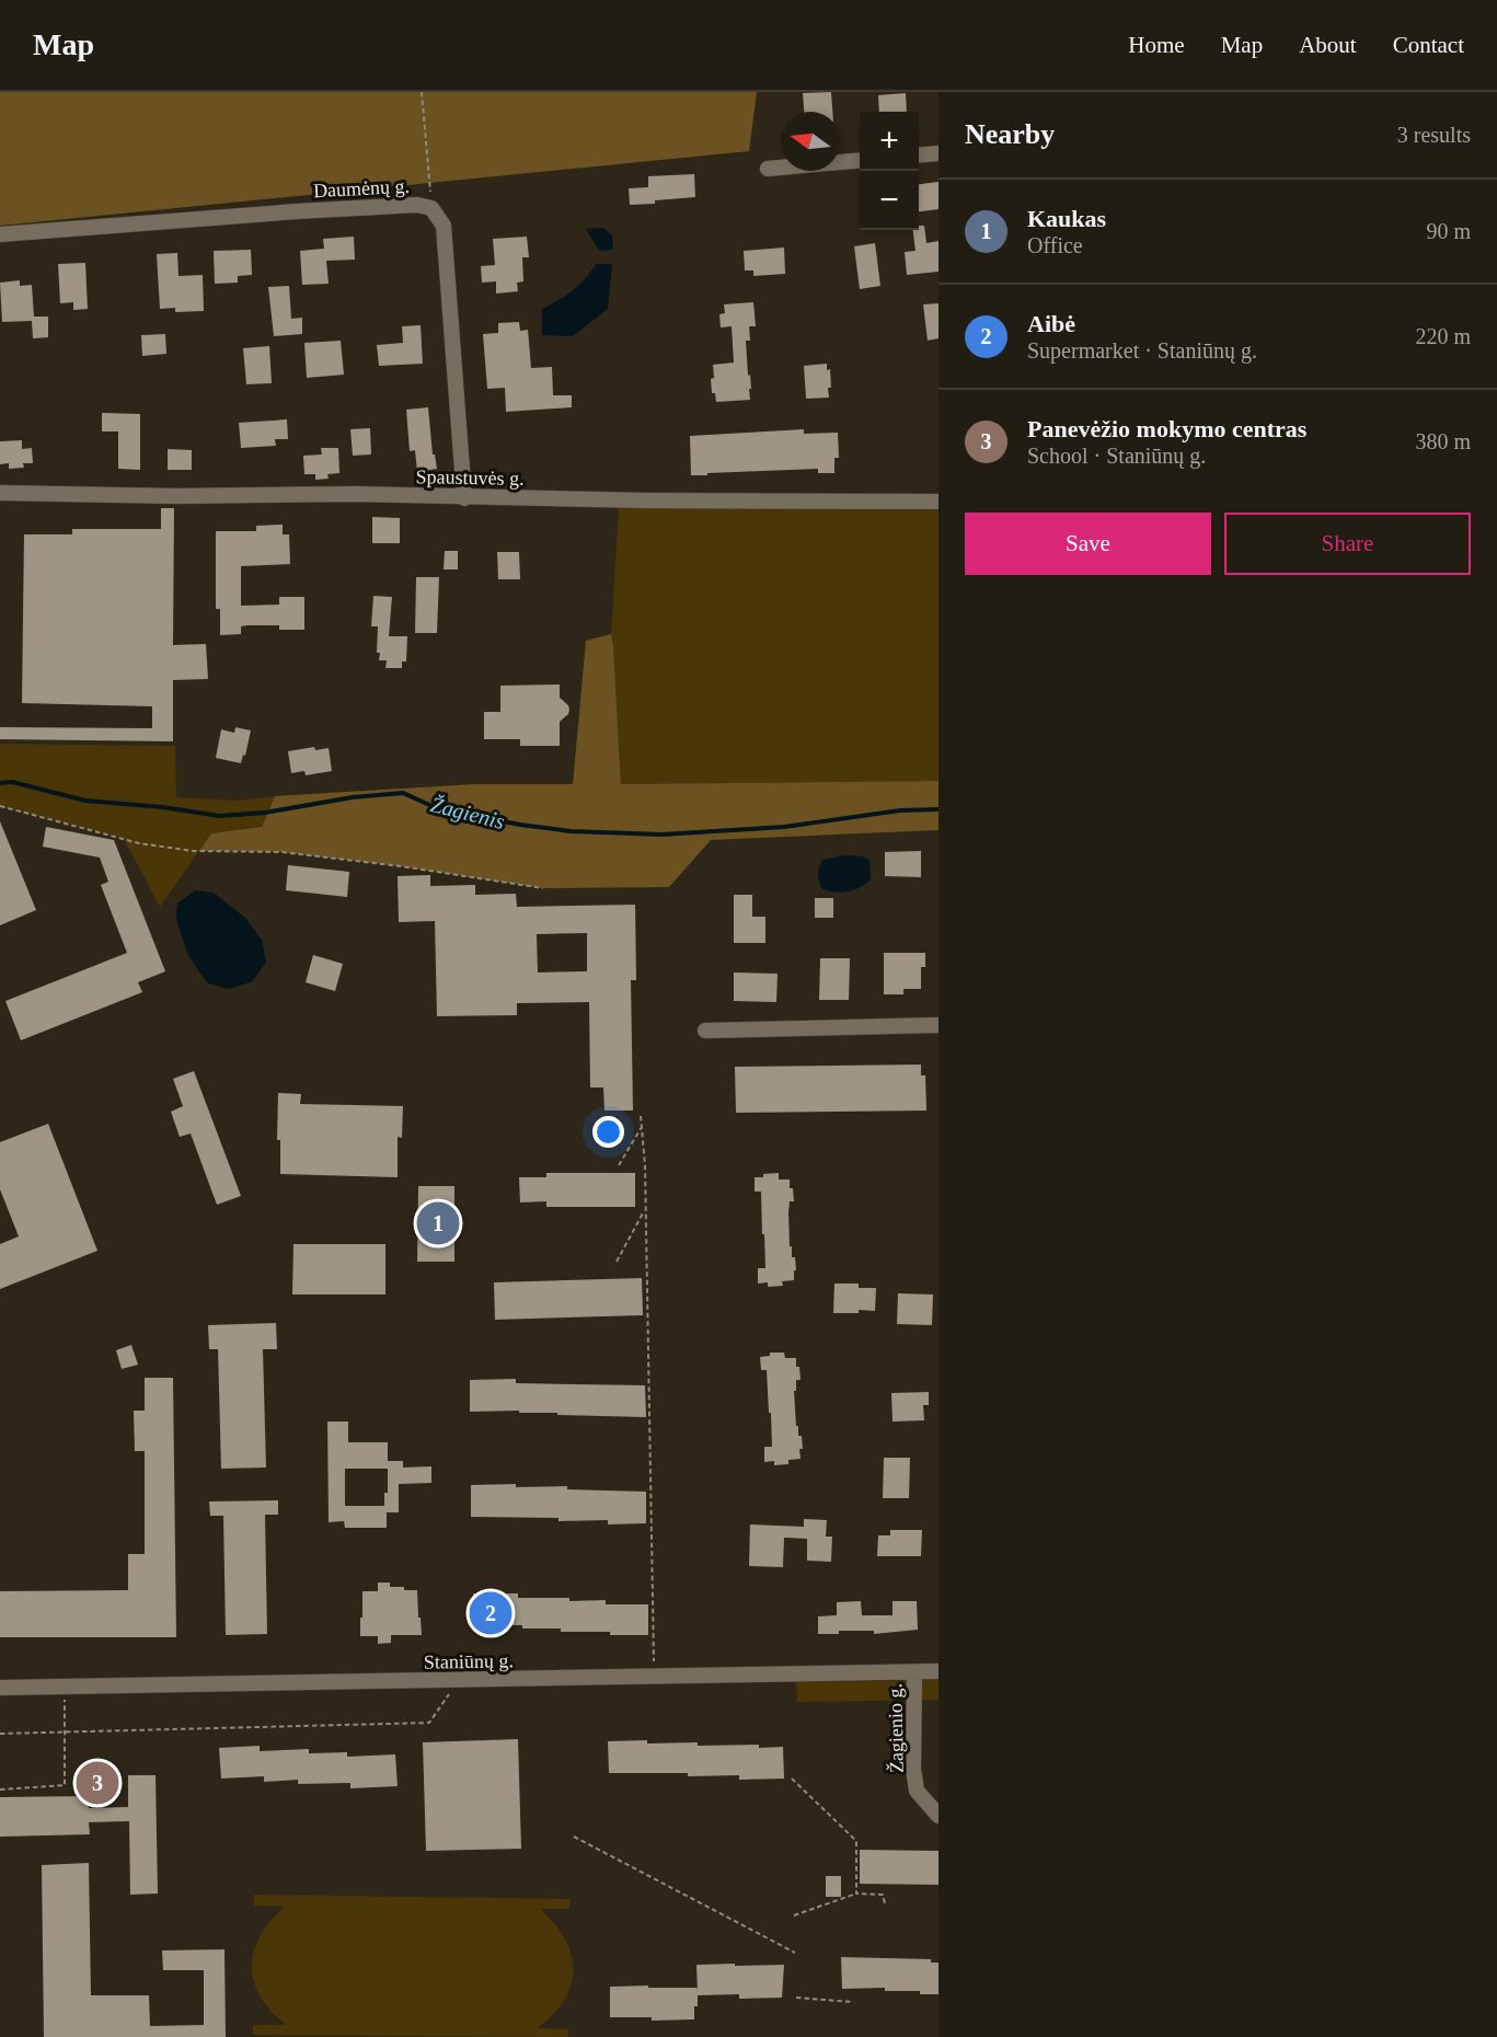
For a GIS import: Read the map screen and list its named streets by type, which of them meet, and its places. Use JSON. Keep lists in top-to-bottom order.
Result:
{
  "streets": {
    "street": [
      "Daumėnų g.",
      "Spaustuvės g.",
      "Staniūnų g.",
      "Žagienio g."
    ]
  },
  "crossings": [
    ["Daumėnų g.", "Spaustuvės g."],
    ["Staniūnų g.", "Žagienio g."]
  ],
  "water": ["Žagienis"],
  "north": "left",
  "page": {
    "header": "Map",
    "nav": [
      "Home",
      "Map",
      "About",
      "Contact"
    ],
    "heading": ["Nearby", "3 results"],
    "map_buttons": ["+", "−"],
    "list": [
      {
        "mark": "1",
        "name": "Kaukas",
        "note": "Office",
        "value": "90 m"
      },
      {
        "mark": "2",
        "name": "Aibė",
        "note": "Supermarket · Staniūnų g.",
        "value": "220 m"
      },
      {
        "mark": "3",
        "name": "Panevėžio mokymo centras",
        "note": "School · Staniūnų g.",
        "value": "380 m"
      }
    ],
    "buttons": ["Save", "Share"],
    "pins": ["1", "2", "3"]
  }
}
